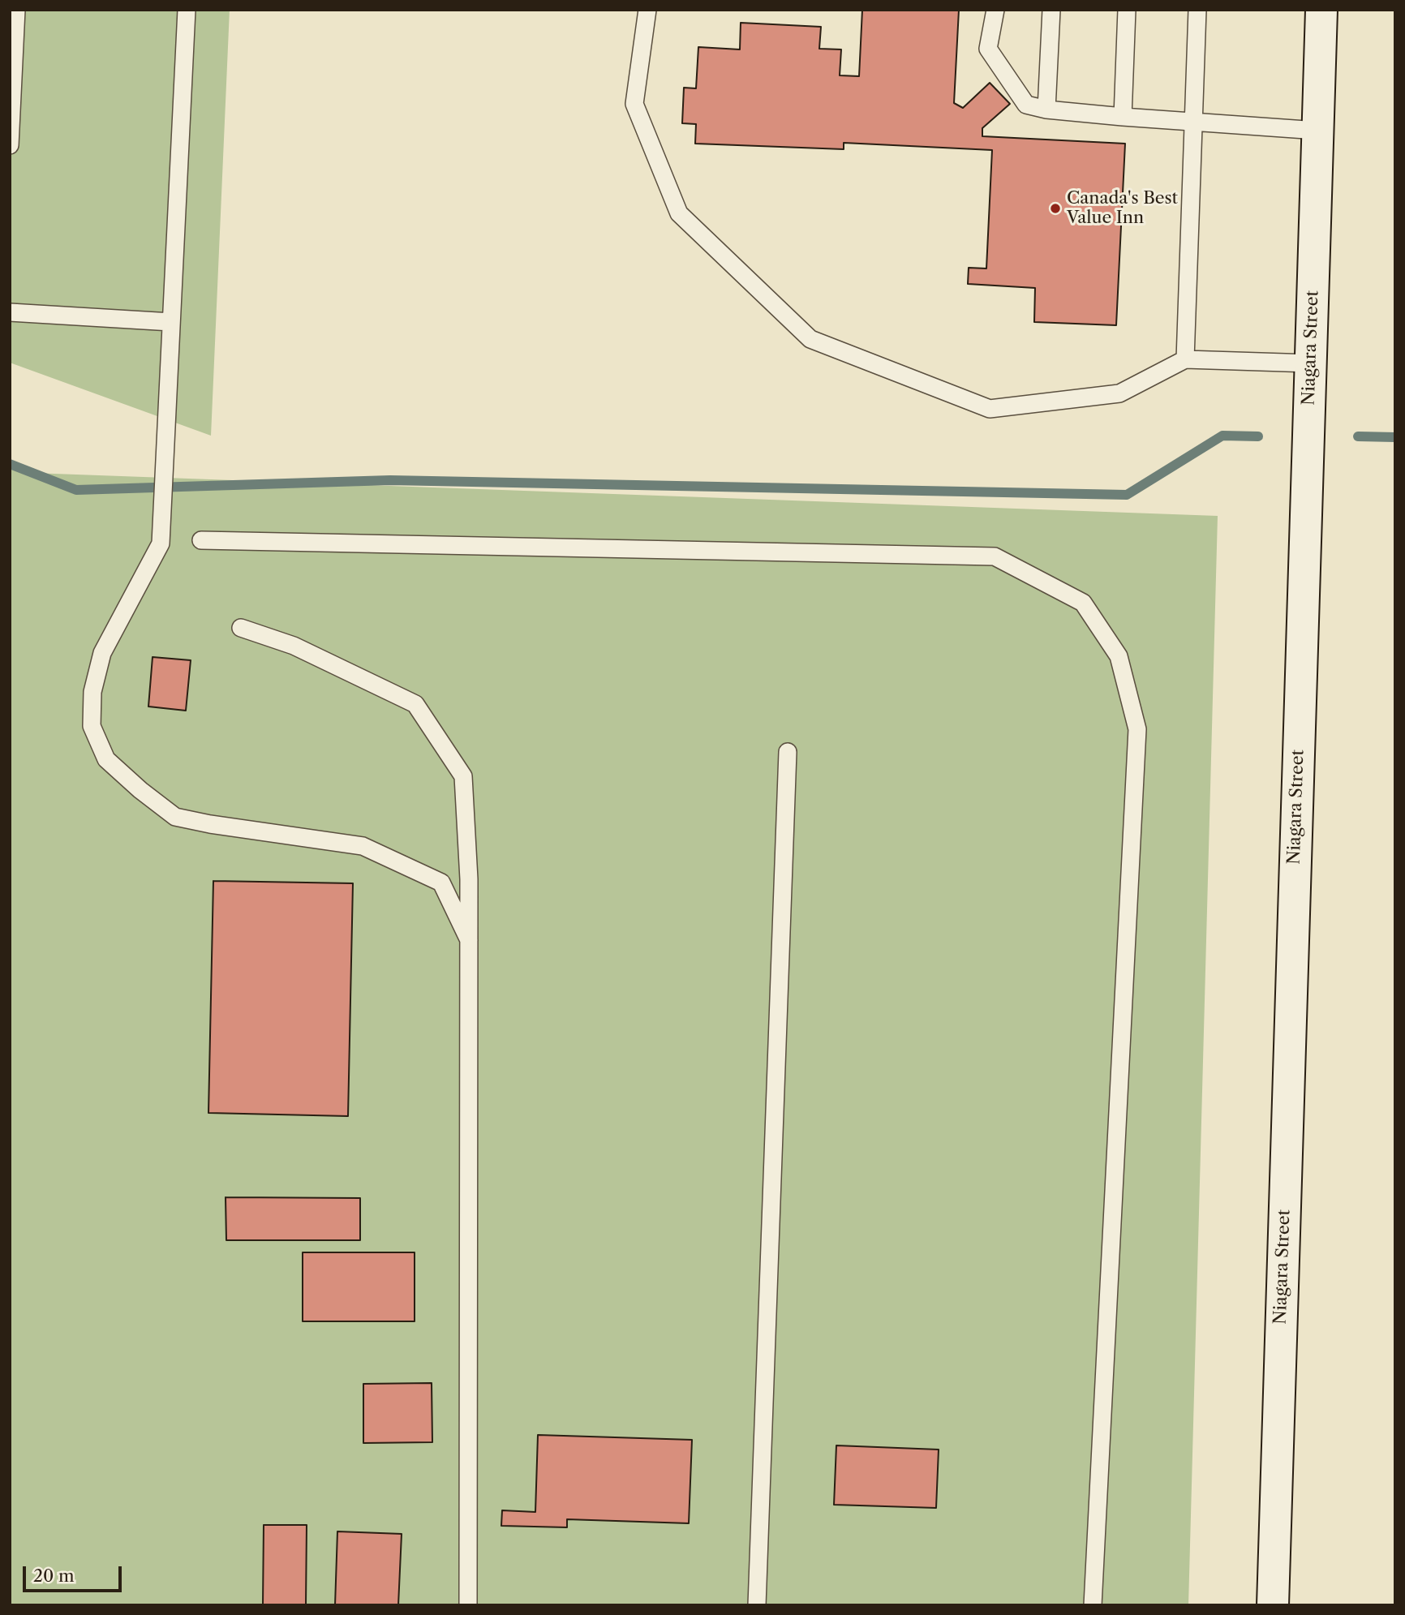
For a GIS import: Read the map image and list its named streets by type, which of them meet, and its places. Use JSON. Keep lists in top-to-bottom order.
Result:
{
  "streets": {
    "main road": ["Niagara Street"]
  },
  "places": ["Canada's Best Value Inn"],
  "scale_bar": "20 m"
}
